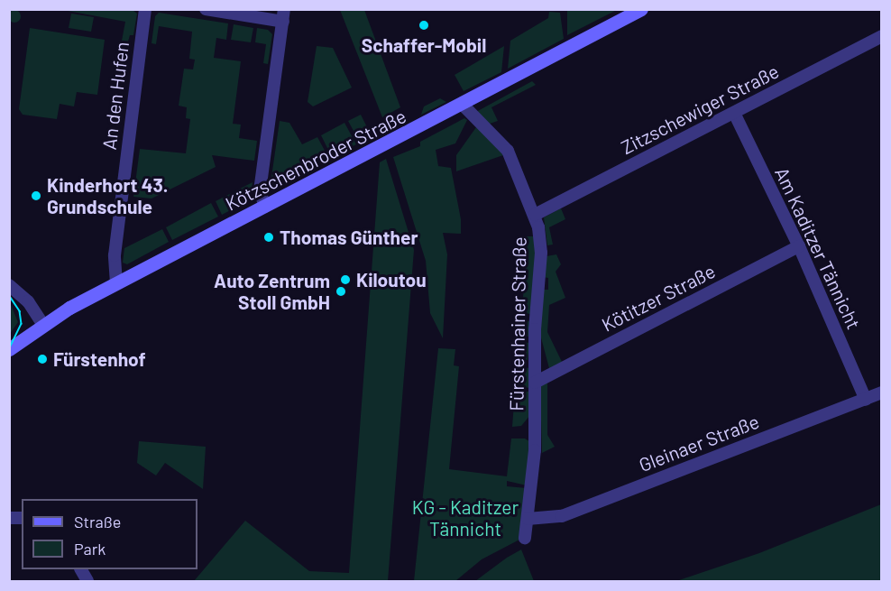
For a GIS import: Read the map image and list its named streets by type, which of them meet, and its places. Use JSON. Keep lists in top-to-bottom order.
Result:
{
  "streets": {
    "street": [
      "An den Hufen",
      "Zitzschewiger Straße",
      "Kötzschenbroder Straße",
      "Am Kaditzer Tännicht",
      "Kötitzer Straße",
      "Fürstenhainer Straße",
      "Gleinaer Straße"
    ]
  },
  "crossings": [
    ["An den Hufen", "Kötzschenbroder Straße"],
    ["Zitzschewiger Straße", "Am Kaditzer Tännicht"],
    ["Zitzschewiger Straße", "Fürstenhainer Straße"],
    ["Kötzschenbroder Straße", "Fürstenhainer Straße"],
    ["Am Kaditzer Tännicht", "Kötitzer Straße"],
    ["Am Kaditzer Tännicht", "Gleinaer Straße"],
    ["Kötitzer Straße", "Fürstenhainer Straße"],
    ["Fürstenhainer Straße", "Gleinaer Straße"]
  ],
  "parks": ["KG - Kaditzer Tännicht"],
  "places": [
    "Schaffer-Mobil",
    "Kinderhort 43. Grundschule",
    "Thomas Günther",
    "Kiloutou",
    "Auto Zentrum Stoll GmbH",
    "Fürstenhof"
  ],
  "legend": ["Straße", "Park"]
}
